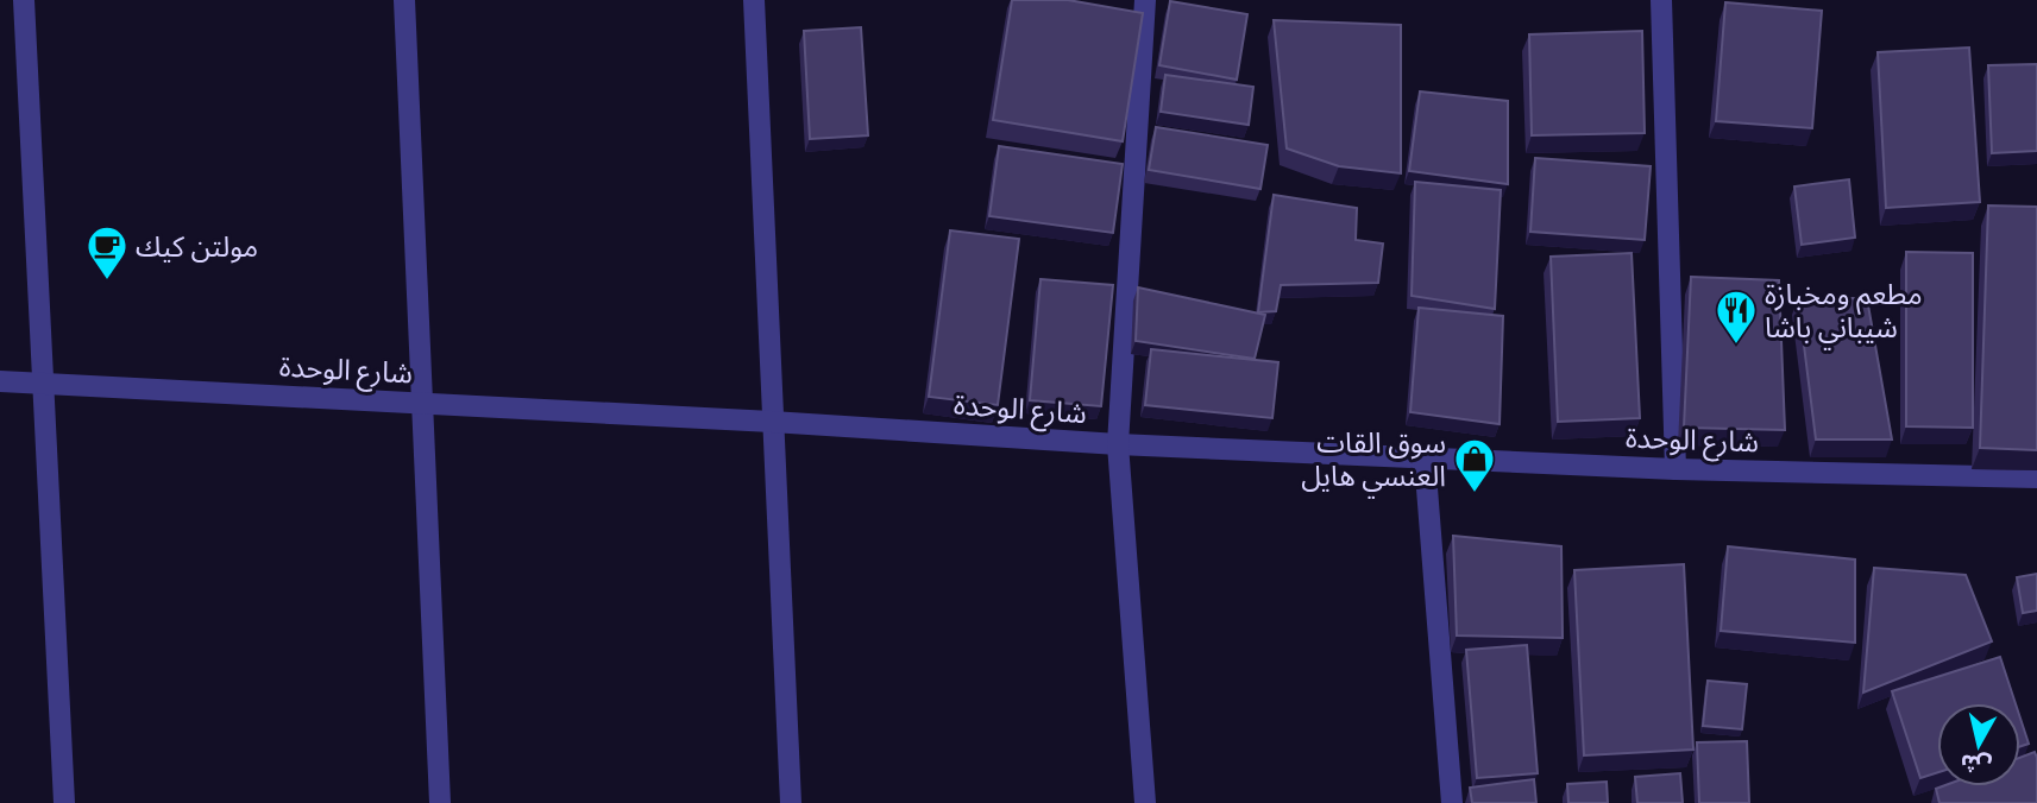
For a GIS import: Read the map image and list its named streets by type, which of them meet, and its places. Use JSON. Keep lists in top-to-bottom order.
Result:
{
  "streets": {
    "street": ["شارع الوحدة"]
  },
  "places": {
    "cafe": ["مولتن كيك"],
    "restaurant": ["مطعم ومخبازة شيباني باشا"],
    "shop": ["سوق القات العنسي هايل"]
  },
  "north": "bottom"
}
